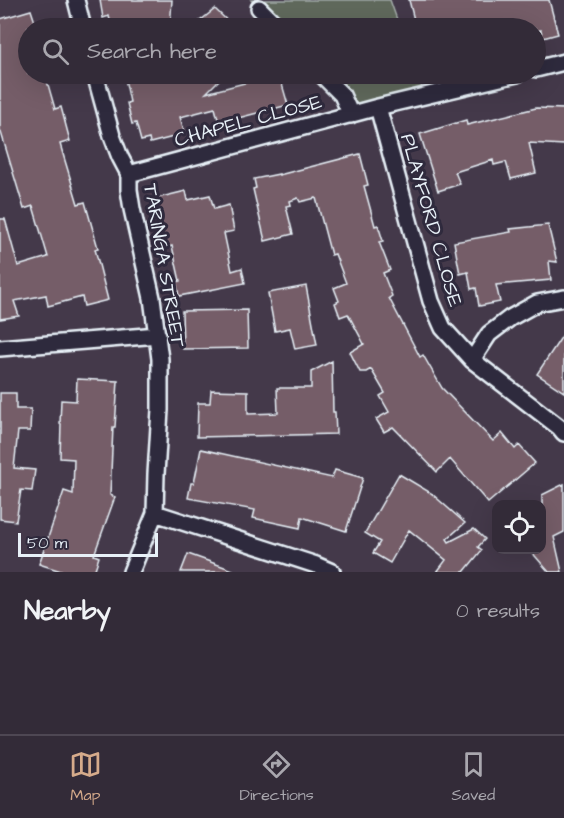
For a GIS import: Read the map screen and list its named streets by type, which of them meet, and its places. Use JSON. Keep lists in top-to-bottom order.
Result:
{
  "streets": {
    "street": ["CHAPEL CLOSE", "PLAYFORD CLOSE", "TARINGA STREET"]
  },
  "crossings": [
    ["CHAPEL CLOSE", "PLAYFORD CLOSE"],
    ["CHAPEL CLOSE", "TARINGA STREET"]
  ],
  "scale_bar": "50 m",
  "page": {
    "search": "Search here",
    "scale": "50 m",
    "heading": ["Nearby", "0 results"],
    "nav": ["Map", "Directions", "Saved"]
  }
}
